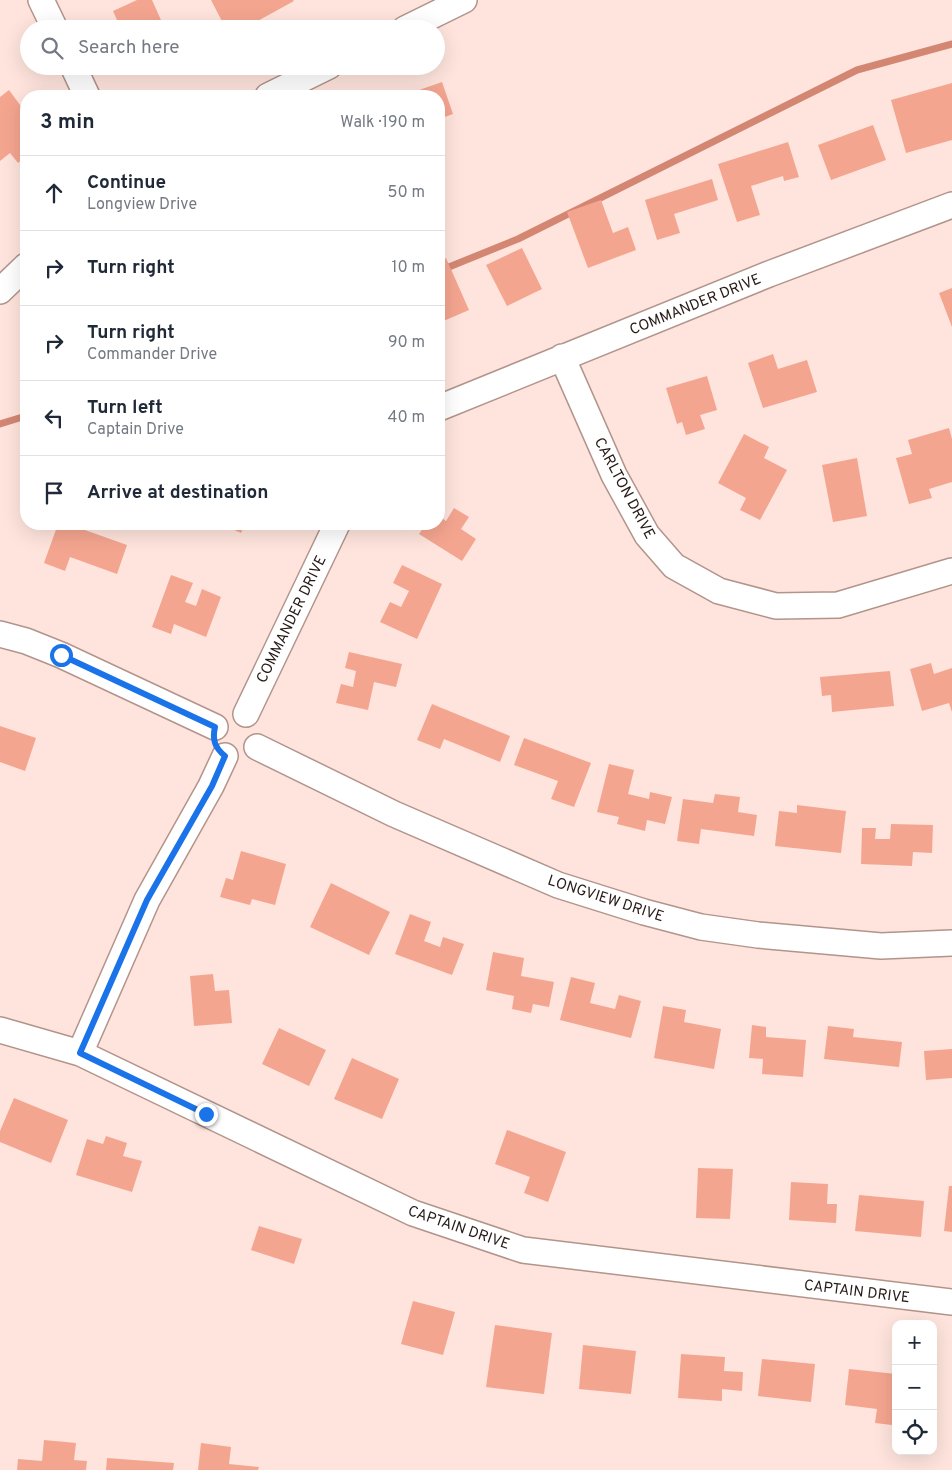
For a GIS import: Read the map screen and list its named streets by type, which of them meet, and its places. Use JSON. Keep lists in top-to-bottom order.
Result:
{
  "streets": {
    "street": [
      "COMMANDER DRIVE",
      "CARLTON DRIVE",
      "LONGVIEW DRIVE",
      "CAPTAIN DRIVE"
    ]
  },
  "crossings": [
    ["COMMANDER DRIVE", "CARLTON DRIVE"],
    ["COMMANDER DRIVE", "LONGVIEW DRIVE"]
  ],
  "page": {
    "search": "Search here",
    "heading": ["3 min", "Walk · 190 m"],
    "list": [
      ["Continue", "Longview Drive", "50 m"],
      ["Turn right", "10 m"],
      ["Turn right", "Commander Drive", "90 m"],
      ["Turn left", "Captain Drive", "40 m"],
      "Arrive at destination"
    ],
    "map_buttons": ["+", "−"]
  }
}
